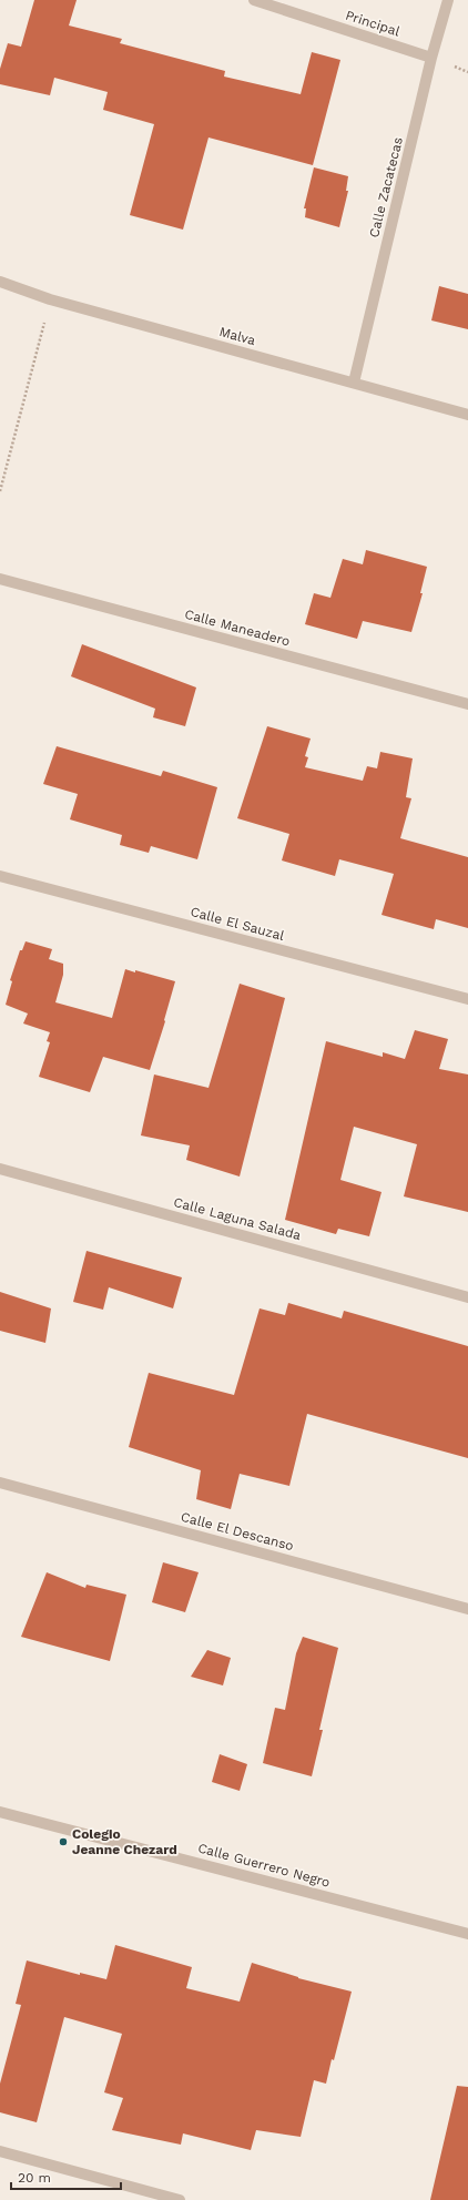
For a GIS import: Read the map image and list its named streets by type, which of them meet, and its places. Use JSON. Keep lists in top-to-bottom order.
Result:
{
  "streets": {
    "street": [
      "Principal",
      "Calle Zacatecas",
      "Malva",
      "Calle Maneadero",
      "Calle El Sauzal",
      "Calle Laguna Salada",
      "Calle El Descanso",
      "Calle Guerrero Negro"
    ]
  },
  "crossings": [
    ["Principal", "Calle Zacatecas"],
    ["Calle Zacatecas", "Malva"]
  ],
  "places": ["Colegio Jeanne Chezard"],
  "scale_bar": "20 m"
}
